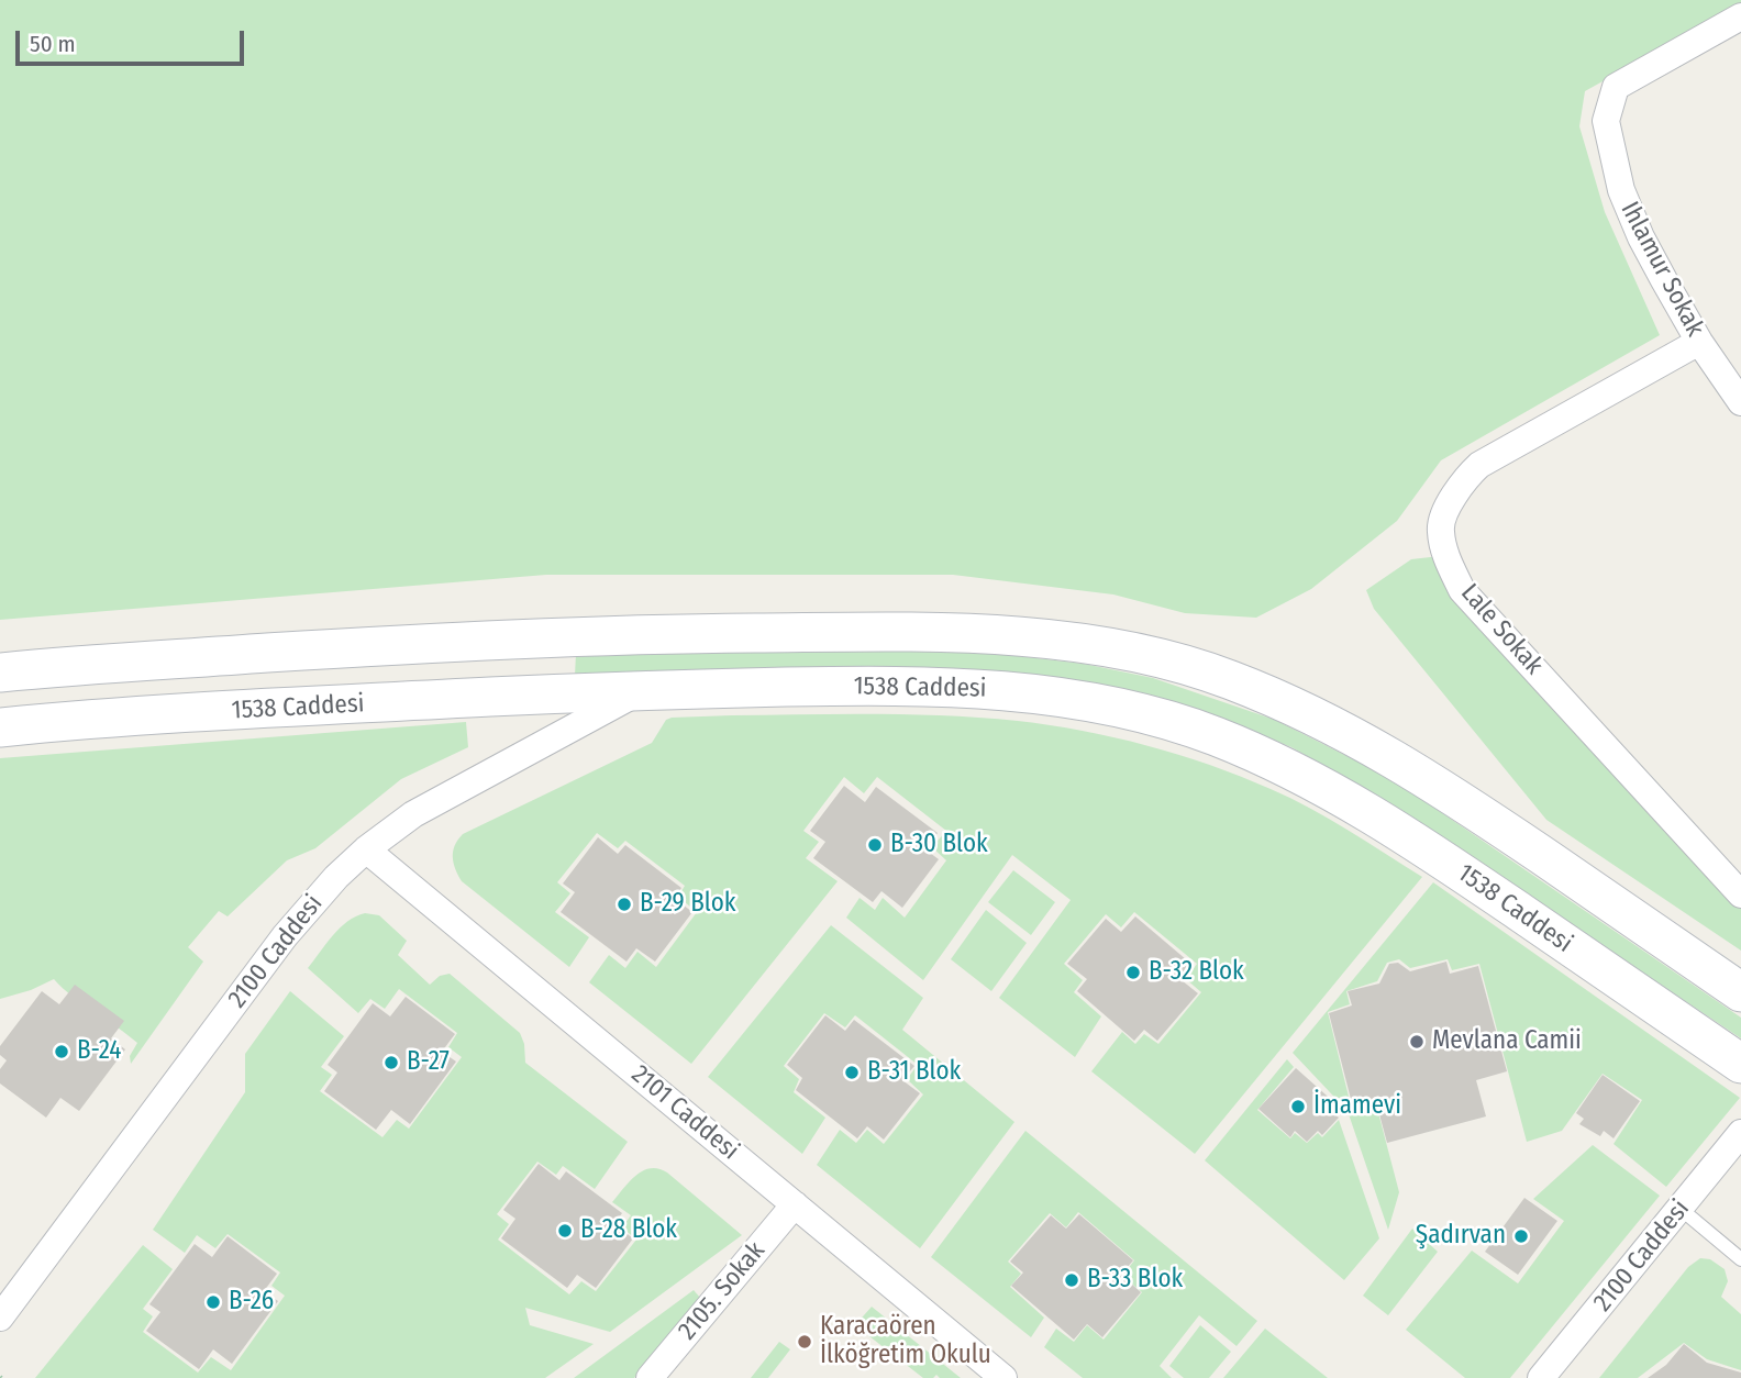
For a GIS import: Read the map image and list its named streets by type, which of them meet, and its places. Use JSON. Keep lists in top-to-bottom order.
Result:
{
  "streets": {
    "main road": ["1538 Caddesi"],
    "street": [
      "Ihlamur Sokak",
      "Lale Sokak",
      "2100 Caddesi",
      "2101 Caddesi",
      "2105. Sokak"
    ]
  },
  "crossings": [
    ["Ihlamur Sokak", "Lale Sokak"],
    ["1538 Caddesi", "2100 Caddesi"],
    ["2100 Caddesi", "2101 Caddesi"],
    ["2101 Caddesi", "2105. Sokak"]
  ],
  "places": [
    "B-30 Blok",
    "B-29 Blok",
    "B-32 Blok",
    "Mevlana Camii",
    "B-24",
    "B-27",
    "B-31 Blok",
    "İmamevi",
    "B-28 Blok",
    "Şadırvan",
    "B-33 Blok",
    "B-26",
    "Karacaören İlköğretim Okulu"
  ],
  "scale_bar": "50 m"
}
